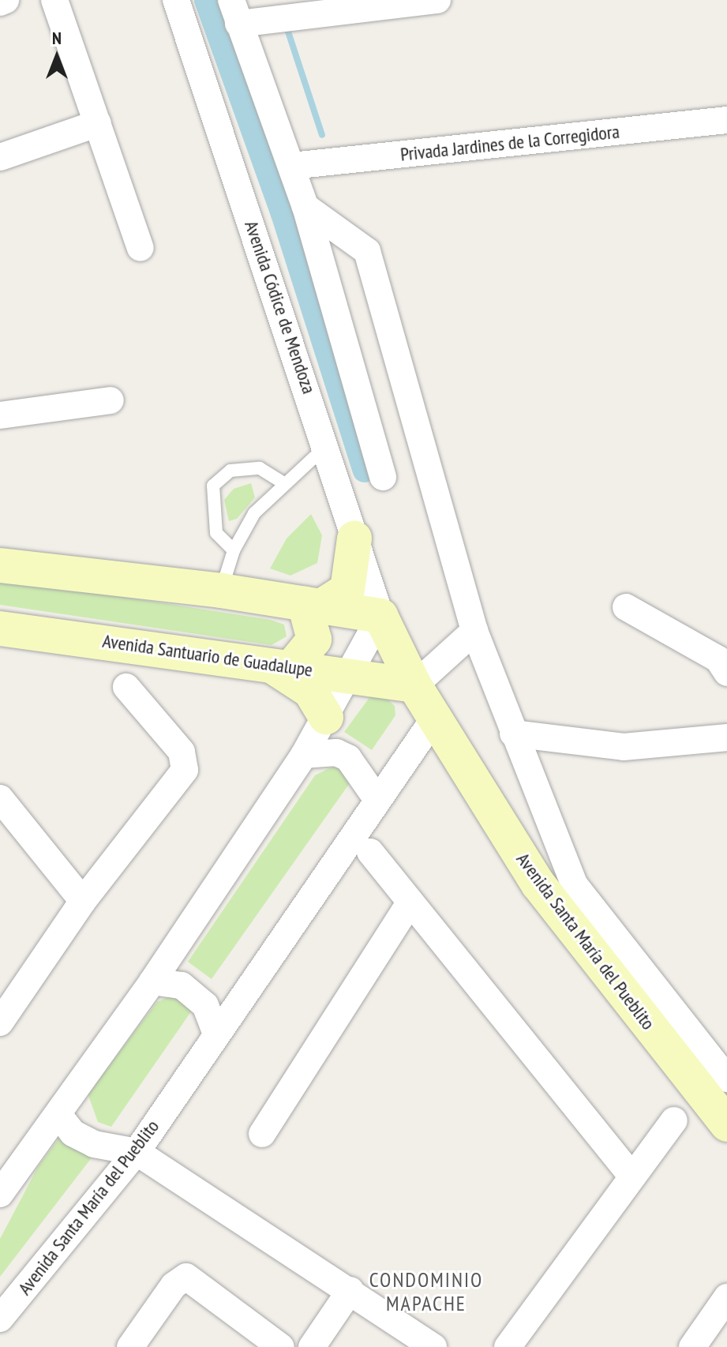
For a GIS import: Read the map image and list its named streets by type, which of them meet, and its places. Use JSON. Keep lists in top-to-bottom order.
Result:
{
  "streets": {
    "street": [
      "Privada Jardines de la Corregidora",
      "Avenida Códice de Mendoza",
      "Avenida Santuario de Guadalupe",
      "Avenida Santa María del Pueblito"
    ]
  },
  "crossings": [
    ["Avenida Códice de Mendoza", "Avenida Santuario de Guadalupe"],
    ["Avenida Códice de Mendoza", "Avenida Santa María del Pueblito"],
    ["Avenida Santuario de Guadalupe", "Avenida Santa María del Pueblito"]
  ],
  "districts": ["CONDOMINIO MAPACHE"],
  "north": "top"
}
